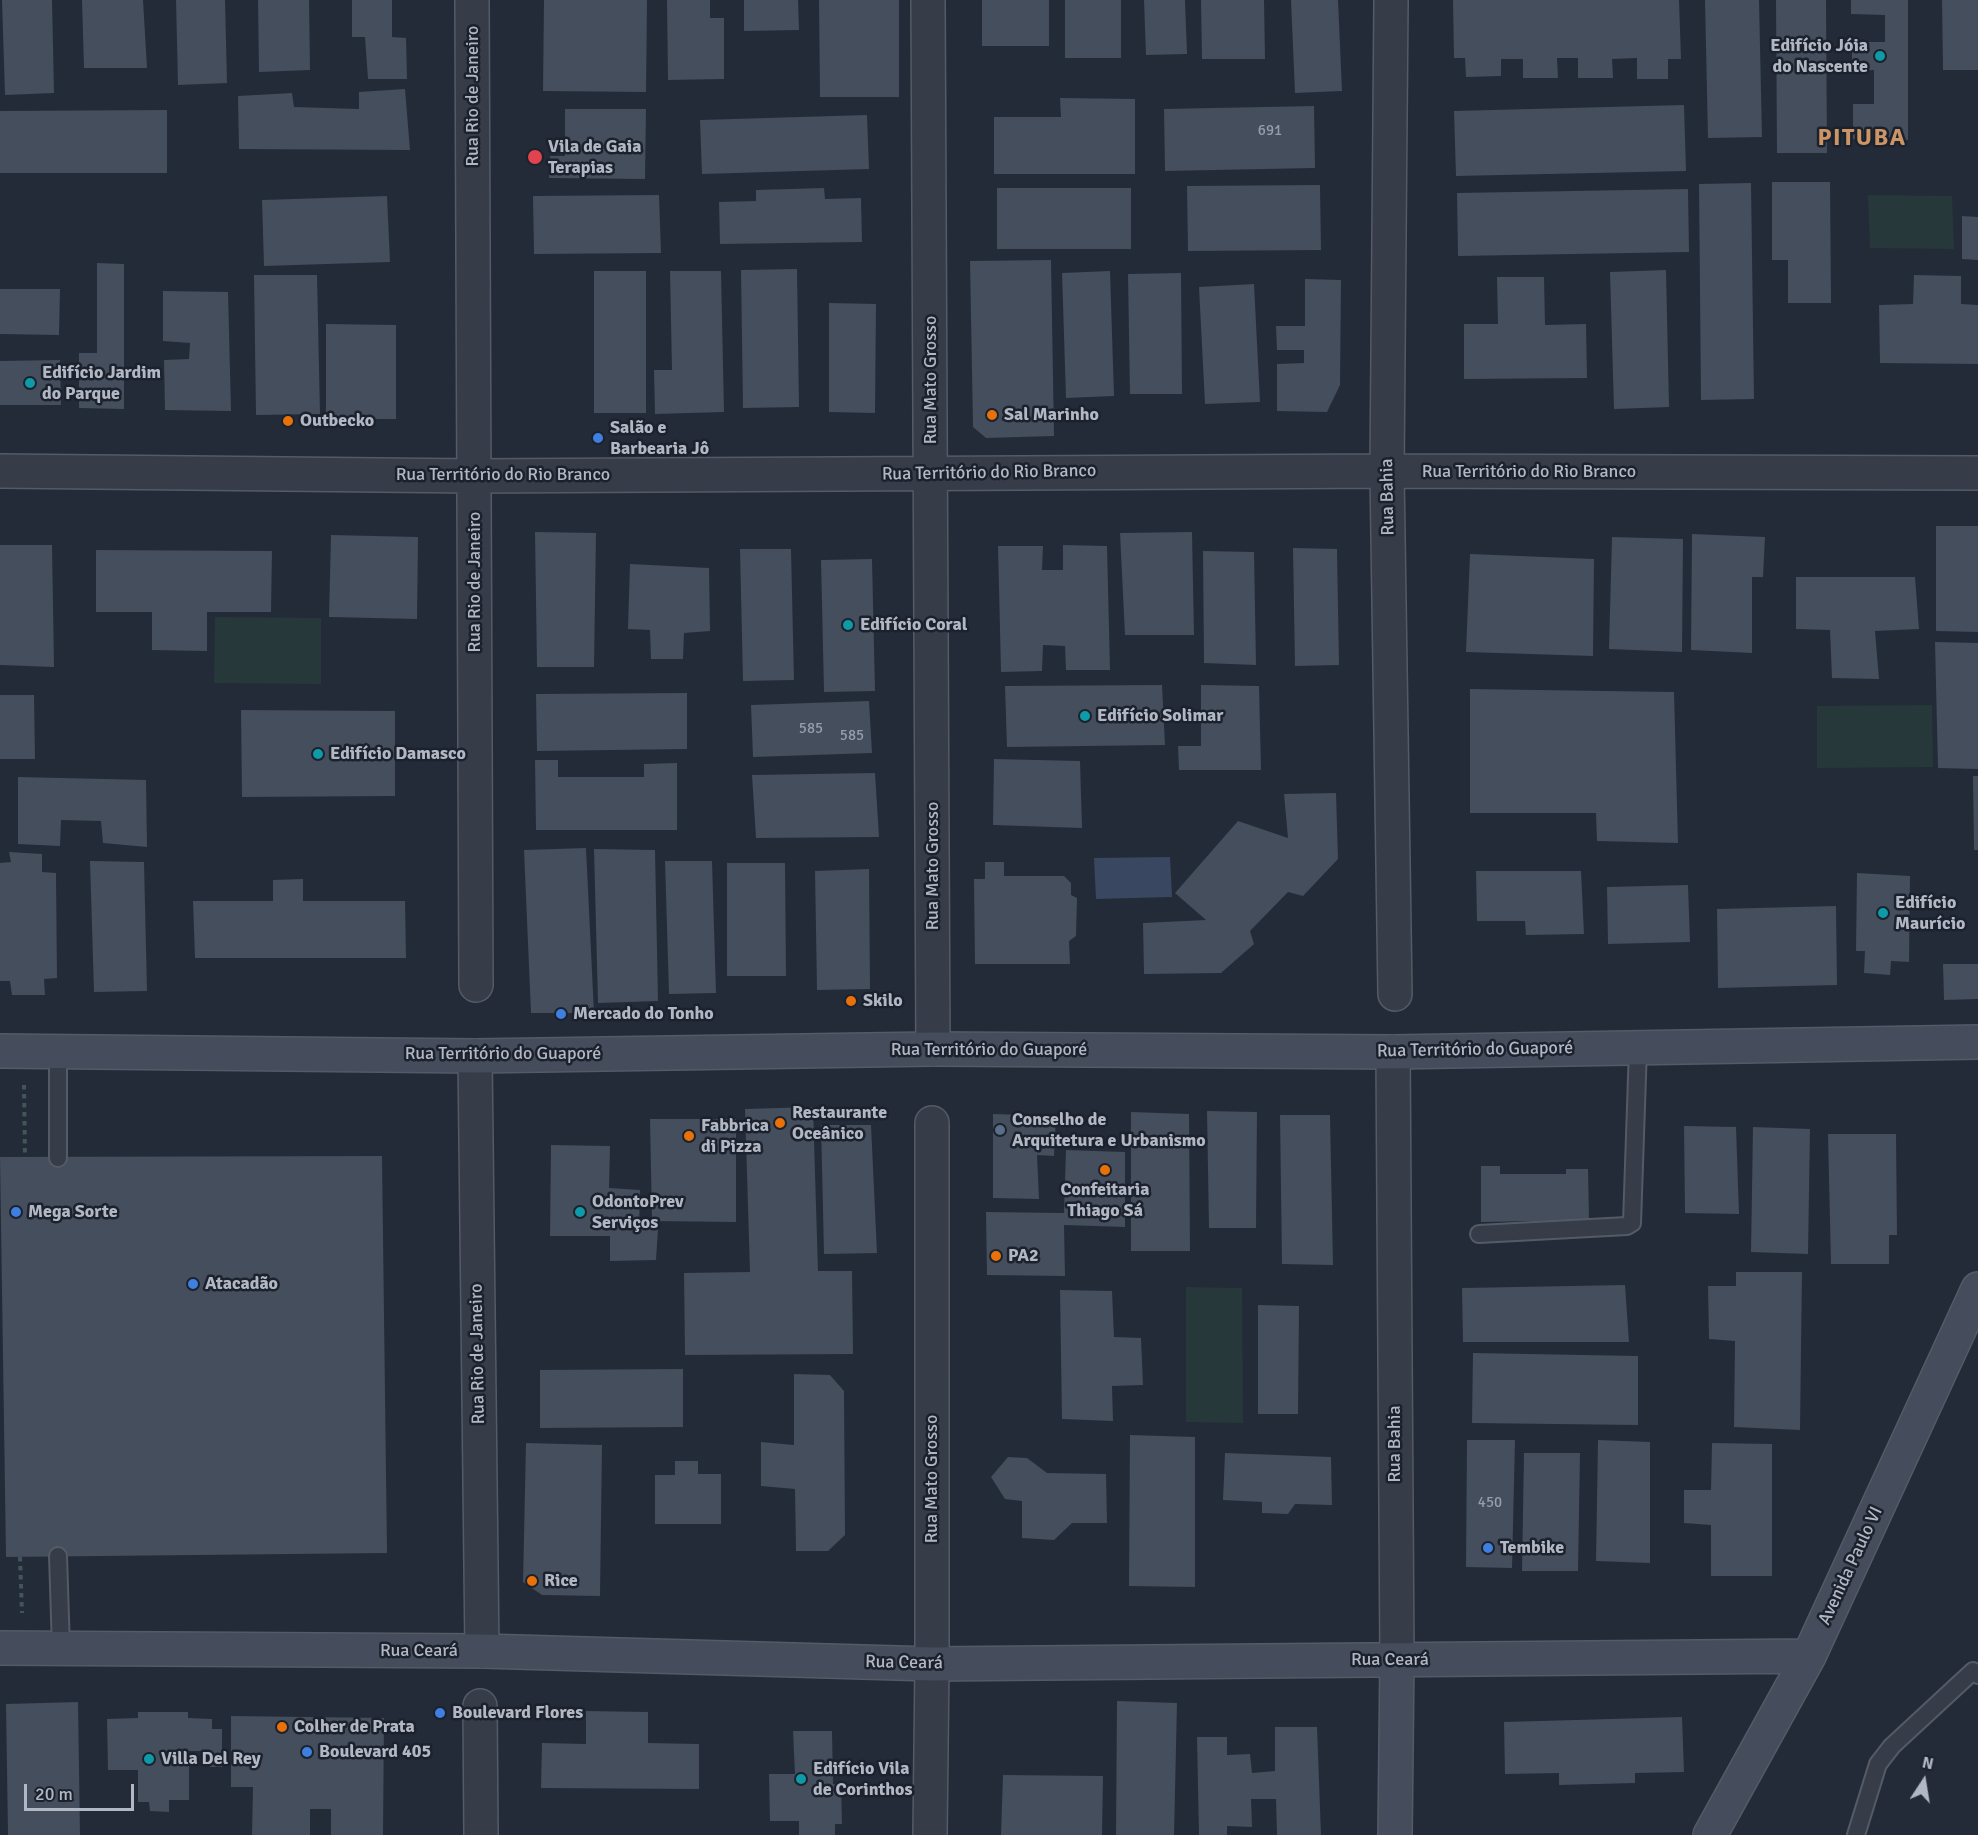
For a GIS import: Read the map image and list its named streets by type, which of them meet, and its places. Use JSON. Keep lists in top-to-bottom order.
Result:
{
  "streets": {
    "street": [
      "Rua Rio de Janeiro",
      "Rua Mato Grosso",
      "Rua Território do Rio Branco",
      "Rua Bahia",
      "Rua Território do Guaporé",
      "Avenida Paulo VI",
      "Rua Ceará"
    ]
  },
  "crossings": [
    ["Rua Rio de Janeiro", "Rua Território do Rio Branco"],
    ["Rua Rio de Janeiro", "Rua Território do Guaporé"],
    ["Rua Rio de Janeiro", "Rua Ceará"],
    ["Rua Mato Grosso", "Rua Território do Rio Branco"],
    ["Rua Mato Grosso", "Rua Território do Guaporé"],
    ["Rua Mato Grosso", "Rua Ceará"],
    ["Rua Território do Rio Branco", "Rua Bahia"],
    ["Rua Bahia", "Rua Território do Guaporé"],
    ["Rua Bahia", "Rua Ceará"],
    ["Avenida Paulo VI", "Rua Ceará"]
  ],
  "districts": ["PITUBA"],
  "places": [
    "Edifício Jóia do Nascente",
    "Vila de Gaia Terapias",
    "Edifício Jardim do Parque",
    "Sal Marinho",
    "Outbecko",
    "Salão e Barbearia Jô",
    "Edifício Coral",
    "Edifício Solimar",
    "Edifício Damasco",
    "Edifício Maurício",
    "Skilo",
    "Mercado do Tonho",
    "Restaurante Oceânico",
    "Conselho de Arquitetura e Urbanismo",
    "Fabbrica di Pizza",
    "Confeitaria Thiago Sá",
    "Mega Sorte",
    "OdontoPrev Serviços",
    "PA2",
    "Atacadão",
    "Tembike",
    "Rice",
    "Boulevard Flores",
    "Colher de Prata",
    "Boulevard 405",
    "Villa Del Rey",
    "Edifício Vila de Corinthos"
  ],
  "house_numbers": [
    "691",
    "585",
    "585",
    "450"
  ],
  "scale_bar": "20 m",
  "north": "top"
}
